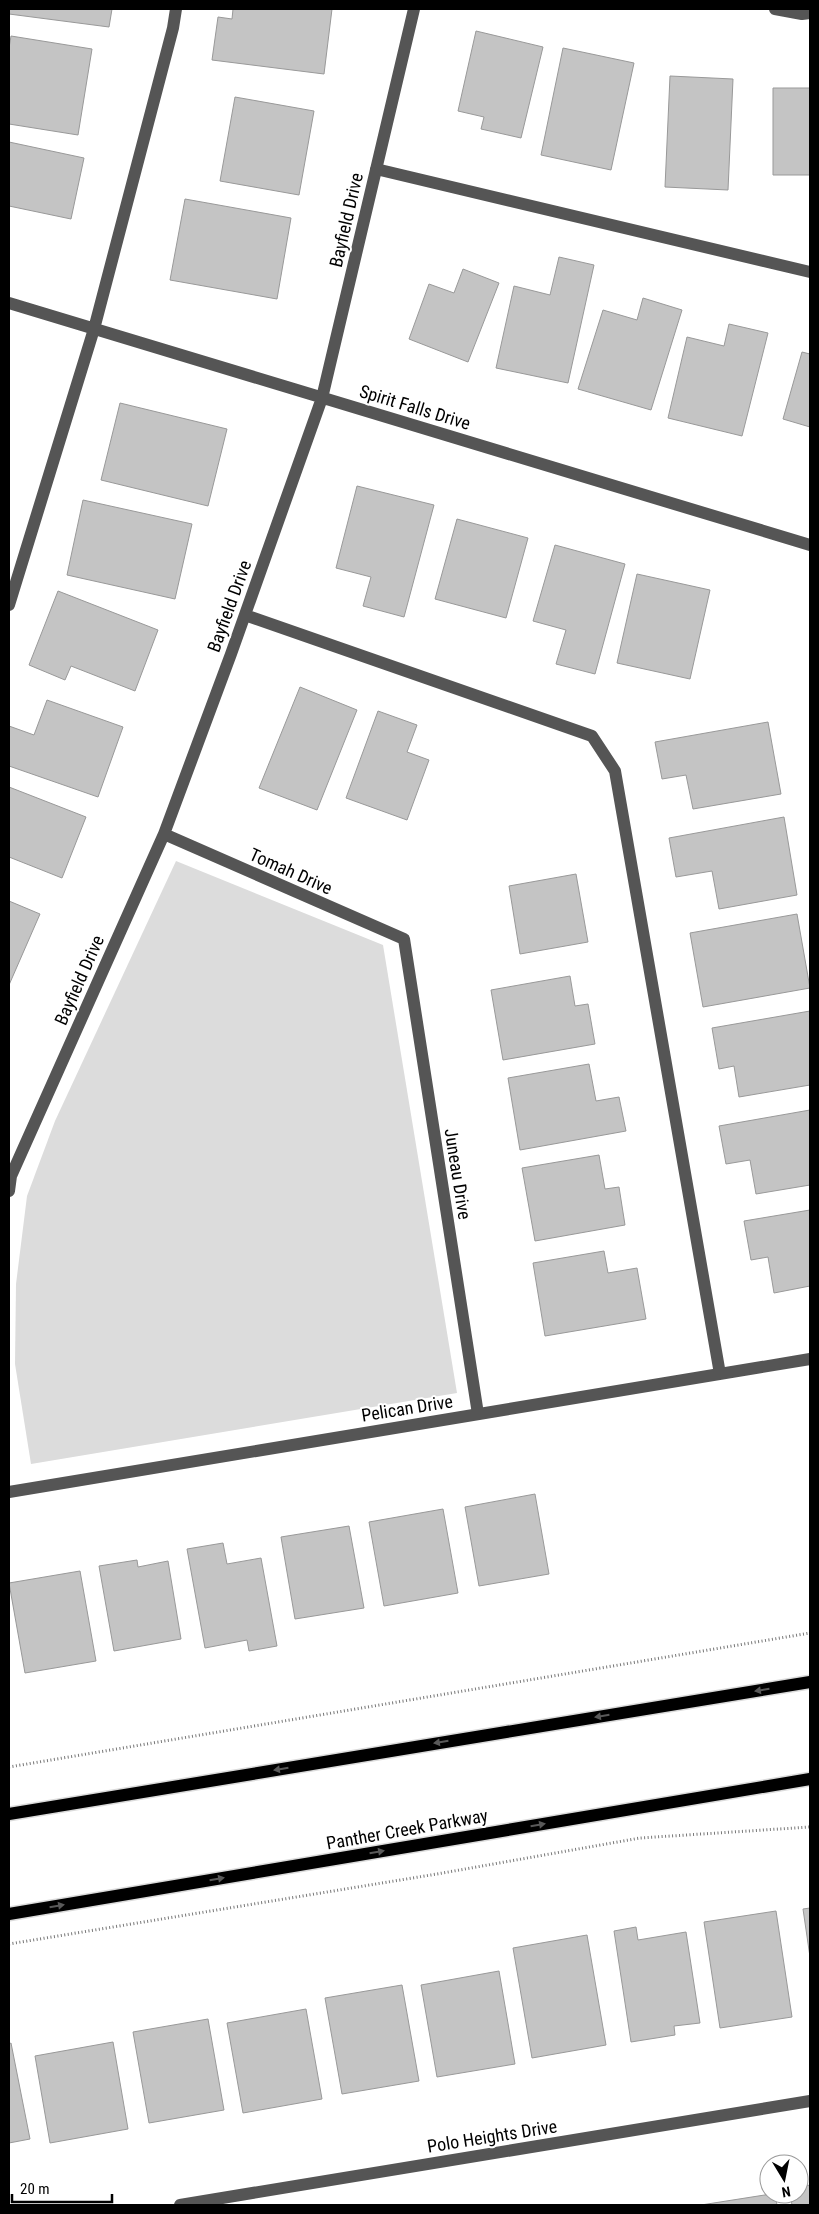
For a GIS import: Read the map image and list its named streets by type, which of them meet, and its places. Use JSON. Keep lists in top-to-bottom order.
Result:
{
  "streets": {
    "main road": ["Panther Creek Parkway"],
    "street": [
      "Bayfield Drive",
      "Spirit Falls Drive",
      "Tomah Drive",
      "Juneau Drive",
      "Pelican Drive",
      "Polo Heights Drive"
    ]
  },
  "crossings": [
    ["Bayfield Drive", "Spirit Falls Drive"],
    ["Bayfield Drive", "Tomah Drive"],
    ["Tomah Drive", "Juneau Drive"],
    ["Juneau Drive", "Pelican Drive"]
  ],
  "scale_bar": "20 m",
  "north": "bottom"
}
